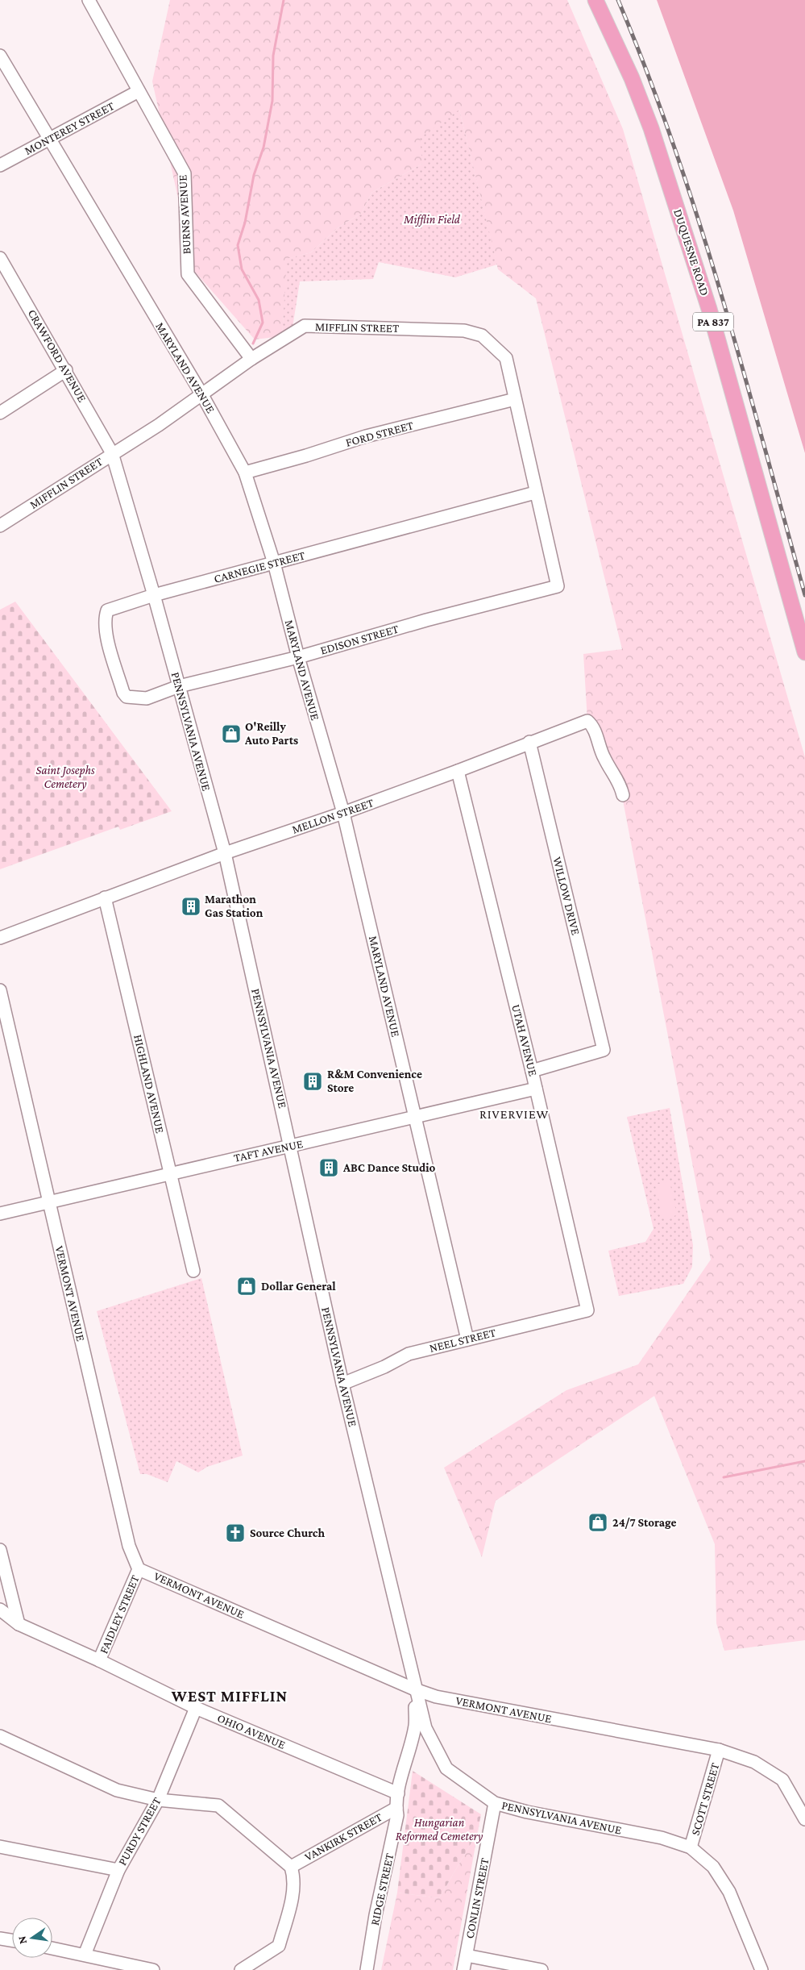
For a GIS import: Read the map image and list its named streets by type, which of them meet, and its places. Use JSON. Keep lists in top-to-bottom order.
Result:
{
  "streets": {
    "main road": ["DUQUESNE ROAD", "PA 837"],
    "street": [
      "MONTEREY STREET",
      "BURNS AVENUE",
      "MIFFLIN STREET",
      "CRAWFORD AVENUE",
      "MARYLAND AVENUE",
      "FORD STREET",
      "CARNEGIE STREET",
      "EDISON STREET",
      "PENNSYLVANIA AVENUE",
      "MELLON STREET",
      "WILLOW DRIVE",
      "UTAH AVENUE",
      "HIGHLAND AVENUE",
      "TAFT AVENUE",
      "VERMONT AVENUE",
      "NEEL STREET",
      "FAIDLEY STREET",
      "OHIO AVENUE",
      "SCOTT STREET",
      "PURDY STREET",
      "VANKIRK STREET",
      "RIDGE STREET",
      "CONLIN STREET"
    ]
  },
  "crossings": [
    ["MONTEREY STREET", "BURNS AVENUE"],
    ["MONTEREY STREET", "MARYLAND AVENUE"],
    ["BURNS AVENUE", "MIFFLIN STREET"],
    ["MIFFLIN STREET", "CRAWFORD AVENUE"],
    ["MIFFLIN STREET", "MARYLAND AVENUE"],
    ["MIFFLIN STREET", "FORD STREET"],
    ["MIFFLIN STREET", "CARNEGIE STREET"],
    ["MIFFLIN STREET", "EDISON STREET"],
    ["MIFFLIN STREET", "PENNSYLVANIA AVENUE"],
    ["CRAWFORD AVENUE", "PENNSYLVANIA AVENUE"],
    ["MARYLAND AVENUE", "FORD STREET"],
    ["MARYLAND AVENUE", "CARNEGIE STREET"],
    ["MARYLAND AVENUE", "EDISON STREET"],
    ["MARYLAND AVENUE", "MELLON STREET"],
    ["MARYLAND AVENUE", "TAFT AVENUE"],
    ["MARYLAND AVENUE", "NEEL STREET"],
    ["CARNEGIE STREET", "EDISON STREET"],
    ["CARNEGIE STREET", "PENNSYLVANIA AVENUE"],
    ["EDISON STREET", "PENNSYLVANIA AVENUE"],
    ["PENNSYLVANIA AVENUE", "MELLON STREET"],
    ["PENNSYLVANIA AVENUE", "TAFT AVENUE"],
    ["PENNSYLVANIA AVENUE", "VERMONT AVENUE"],
    ["PENNSYLVANIA AVENUE", "NEEL STREET"],
    ["PENNSYLVANIA AVENUE", "SCOTT STREET"],
    ["PENNSYLVANIA AVENUE", "RIDGE STREET"],
    ["PENNSYLVANIA AVENUE", "CONLIN STREET"],
    ["MELLON STREET", "WILLOW DRIVE"],
    ["MELLON STREET", "UTAH AVENUE"],
    ["MELLON STREET", "HIGHLAND AVENUE"],
    ["WILLOW DRIVE", "UTAH AVENUE"],
    ["UTAH AVENUE", "TAFT AVENUE"],
    ["UTAH AVENUE", "NEEL STREET"],
    ["HIGHLAND AVENUE", "TAFT AVENUE"],
    ["TAFT AVENUE", "VERMONT AVENUE"],
    ["VERMONT AVENUE", "FAIDLEY STREET"],
    ["VERMONT AVENUE", "SCOTT STREET"],
    ["VERMONT AVENUE", "RIDGE STREET"],
    ["FAIDLEY STREET", "OHIO AVENUE"],
    ["OHIO AVENUE", "PURDY STREET"],
    ["OHIO AVENUE", "RIDGE STREET"],
    ["VANKIRK STREET", "RIDGE STREET"]
  ],
  "districts": ["RIVERVIEW", "WEST MIFFLIN"],
  "parks": ["Mifflin Field", "Saint Josephs Cemetery", "Hungarian Reformed Cemetery"],
  "places": {
    "shop": ["O'Reilly Auto Parts", "Dollar General", "24/7 Storage"],
    "building": ["Marathon Gas Station", "R&M Convenience Store", "ABC Dance Studio"],
    "church": ["Source Church"]
  },
  "north": "left"
}
